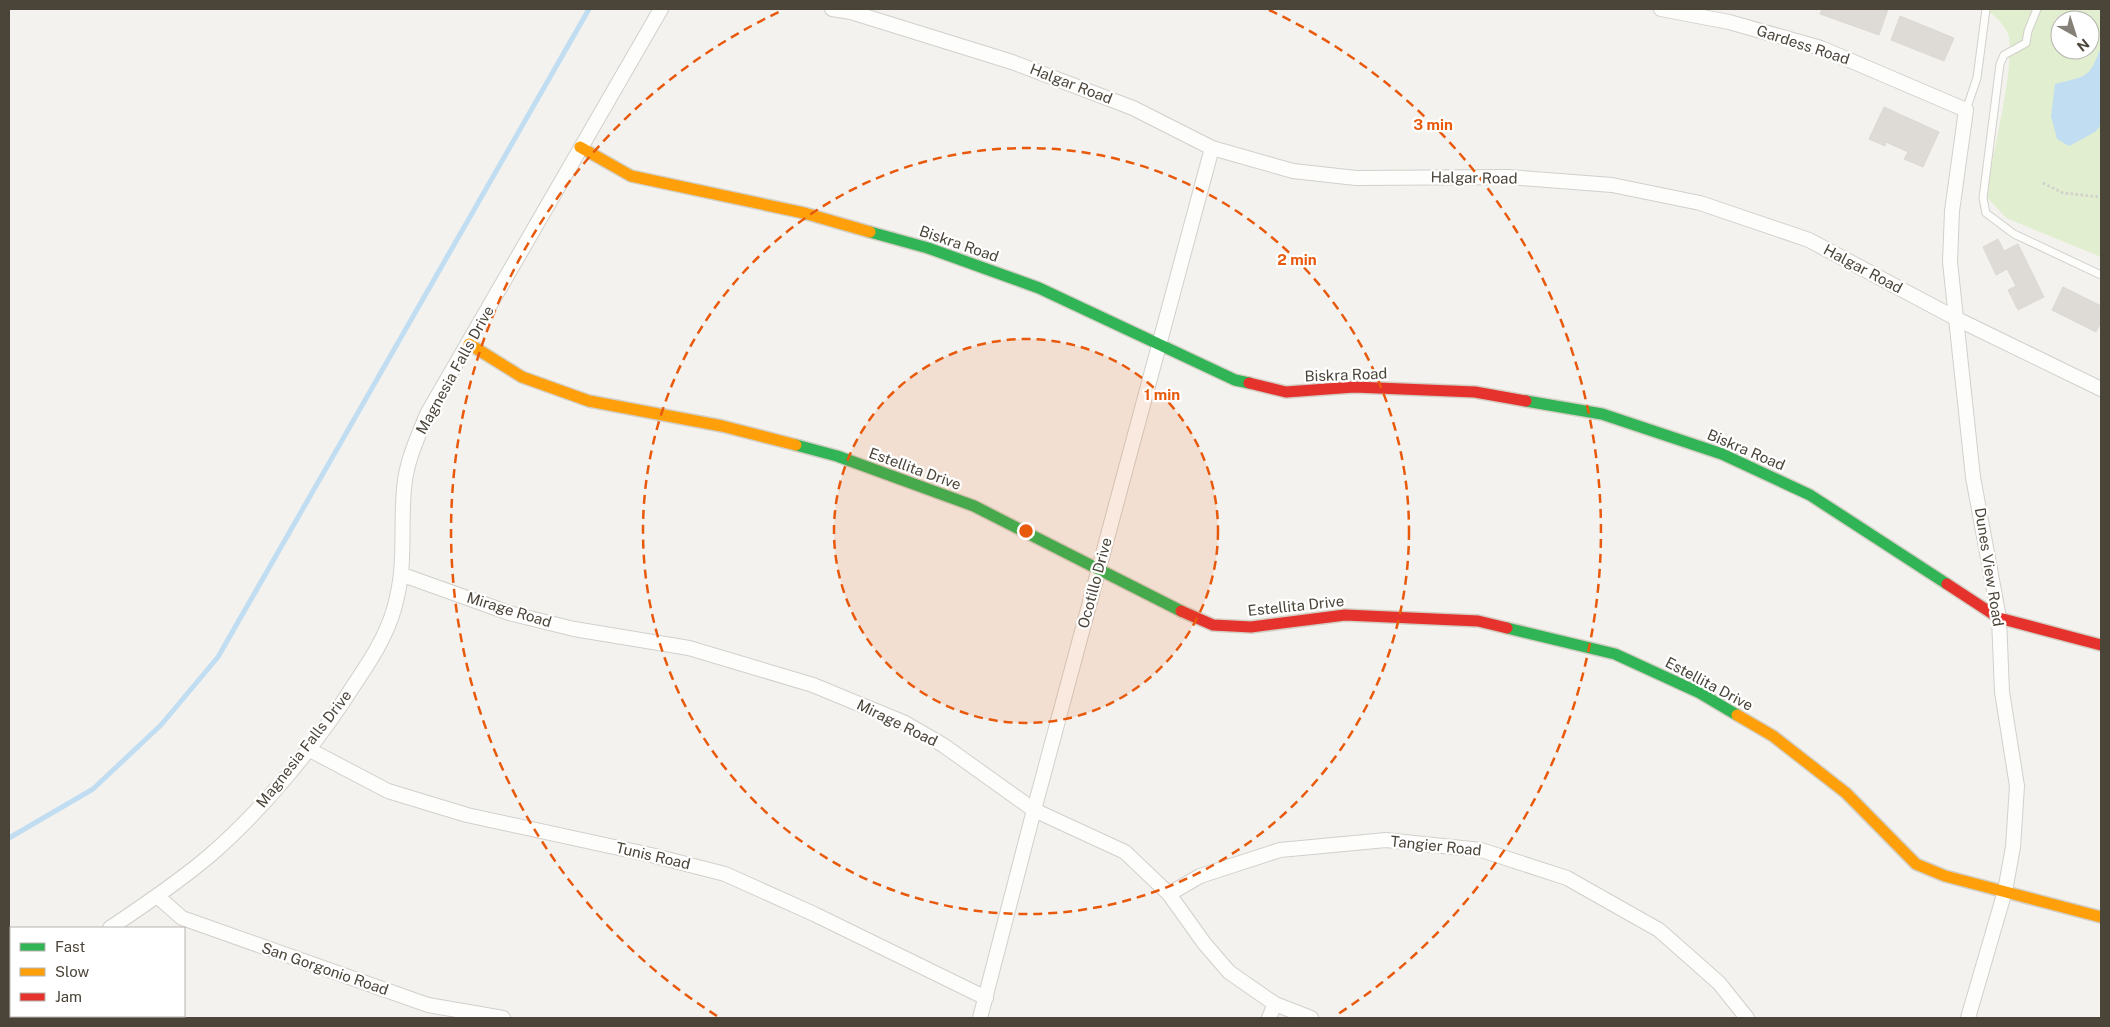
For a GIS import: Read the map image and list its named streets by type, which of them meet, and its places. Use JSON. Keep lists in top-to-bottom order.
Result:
{
  "streets": {
    "street": [
      "Gardess Road",
      "Halgar Road",
      "Biskra Road",
      "Magnesia Falls Drive",
      "Estellita Drive",
      "Dunes View Road",
      "Ocotillo Drive",
      "Mirage Road",
      "Tangier Road",
      "Tunis Road",
      "San Gorgonio Road"
    ]
  },
  "crossings": [
    ["Gardess Road", "Dunes View Road"],
    ["Halgar Road", "Dunes View Road"],
    ["Halgar Road", "Ocotillo Drive"],
    ["Biskra Road", "Magnesia Falls Drive"],
    ["Biskra Road", "Dunes View Road"],
    ["Biskra Road", "Ocotillo Drive"],
    ["Magnesia Falls Drive", "Estellita Drive"],
    ["Magnesia Falls Drive", "Mirage Road"],
    ["Magnesia Falls Drive", "Tunis Road"],
    ["Magnesia Falls Drive", "San Gorgonio Road"],
    ["Estellita Drive", "Dunes View Road"],
    ["Estellita Drive", "Ocotillo Drive"],
    ["Ocotillo Drive", "Mirage Road"],
    ["Ocotillo Drive", "Tunis Road"],
    ["Mirage Road", "Tangier Road"]
  ],
  "legend": ["Fast", "Slow", "Jam"],
  "north": "bottom right",
  "rings": ["3 min", "2 min", "1 min"]
}
